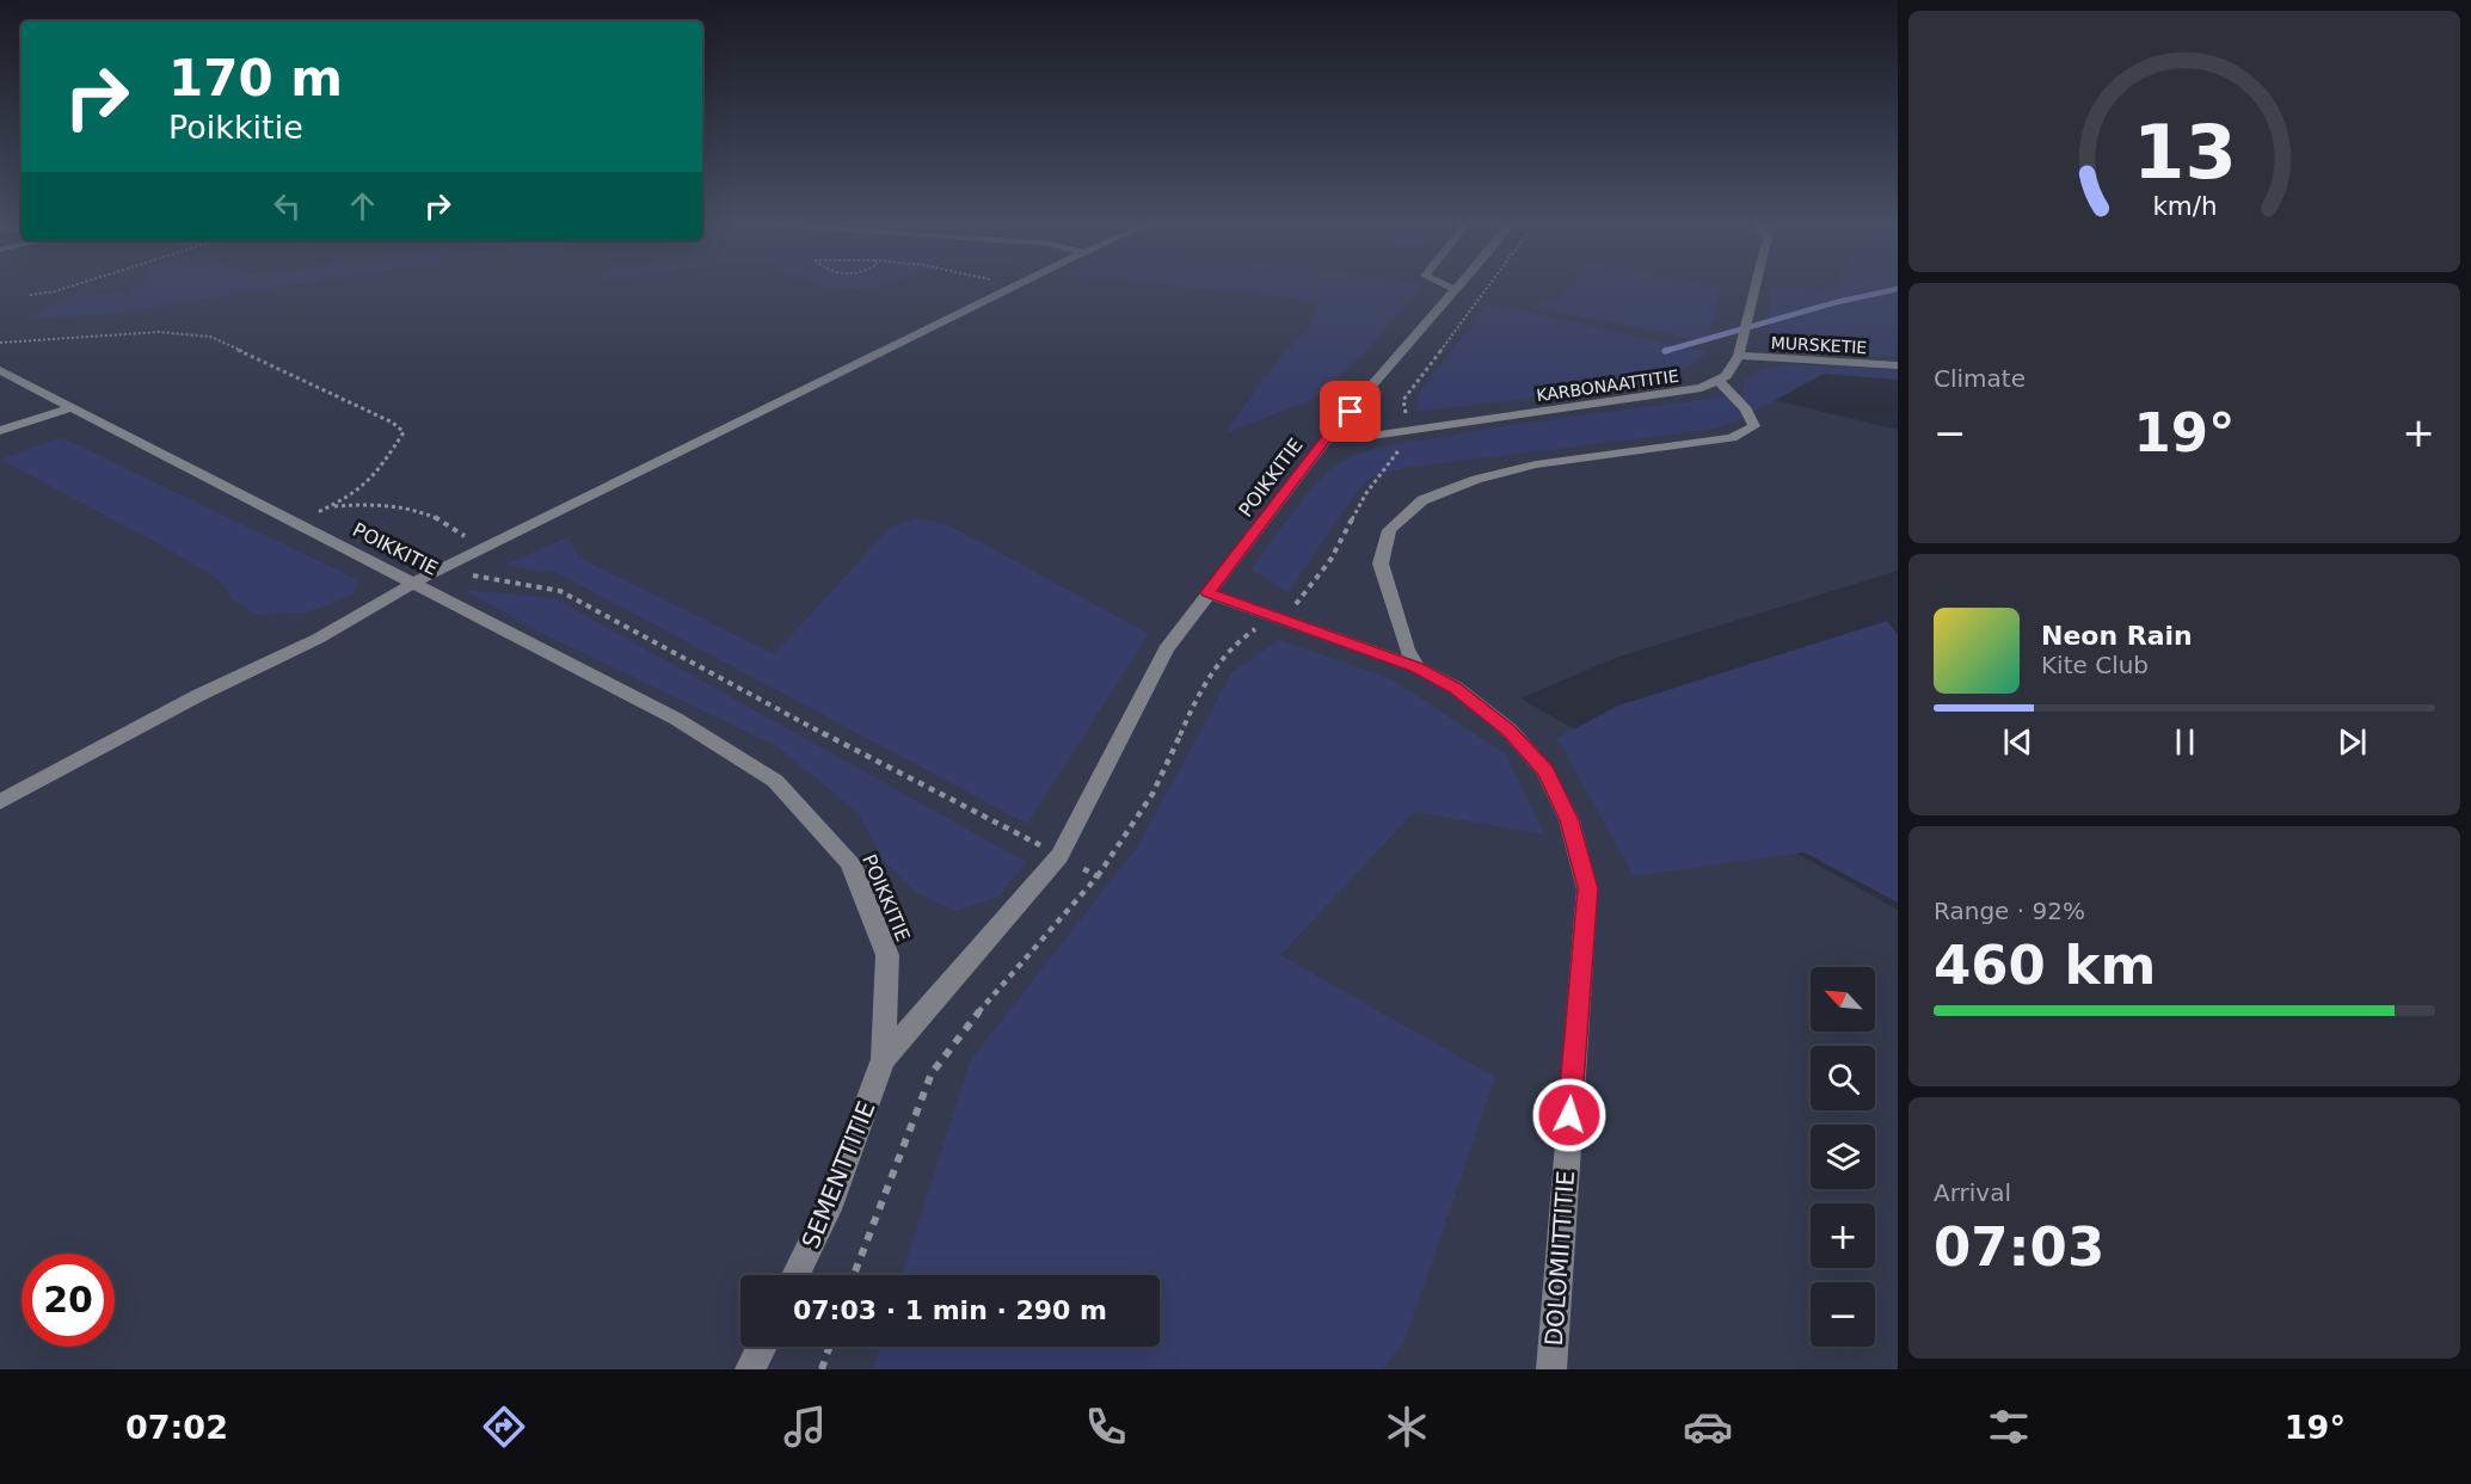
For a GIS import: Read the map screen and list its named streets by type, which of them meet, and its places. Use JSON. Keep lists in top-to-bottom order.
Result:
{
  "streets": {
    "street": [
      "MURSKETIE",
      "KARBONAATTITIE",
      "POIKKITIE",
      "SEMENTTITIE",
      "DOLOMIITTITIE"
    ]
  },
  "crossings": [
    ["MURSKETIE", "KARBONAATTITIE"],
    ["KARBONAATTITIE", "POIKKITIE"],
    ["POIKKITIE", "SEMENTTITIE"],
    ["POIKKITIE", "DOLOMIITTITIE"]
  ],
  "north": "top left",
  "page": {
    "turn": ["170 m", "Poikkitie"],
    "tile": [
      "Climate",
      ["Range · 92%", "460 km"],
      ["Arrival", "07:03"]
    ],
    "heat": ["−", "19°", "+"],
    "song": ["Neon Rain", "Kite Club"],
    "map_buttons": ["+", "−"],
    "limit": "20",
    "trip": "07:03 · 1 min · 290 m",
    "tabs": ["07:02", "19°"],
    "gauge": ["13", "km/h"]
  }
}
